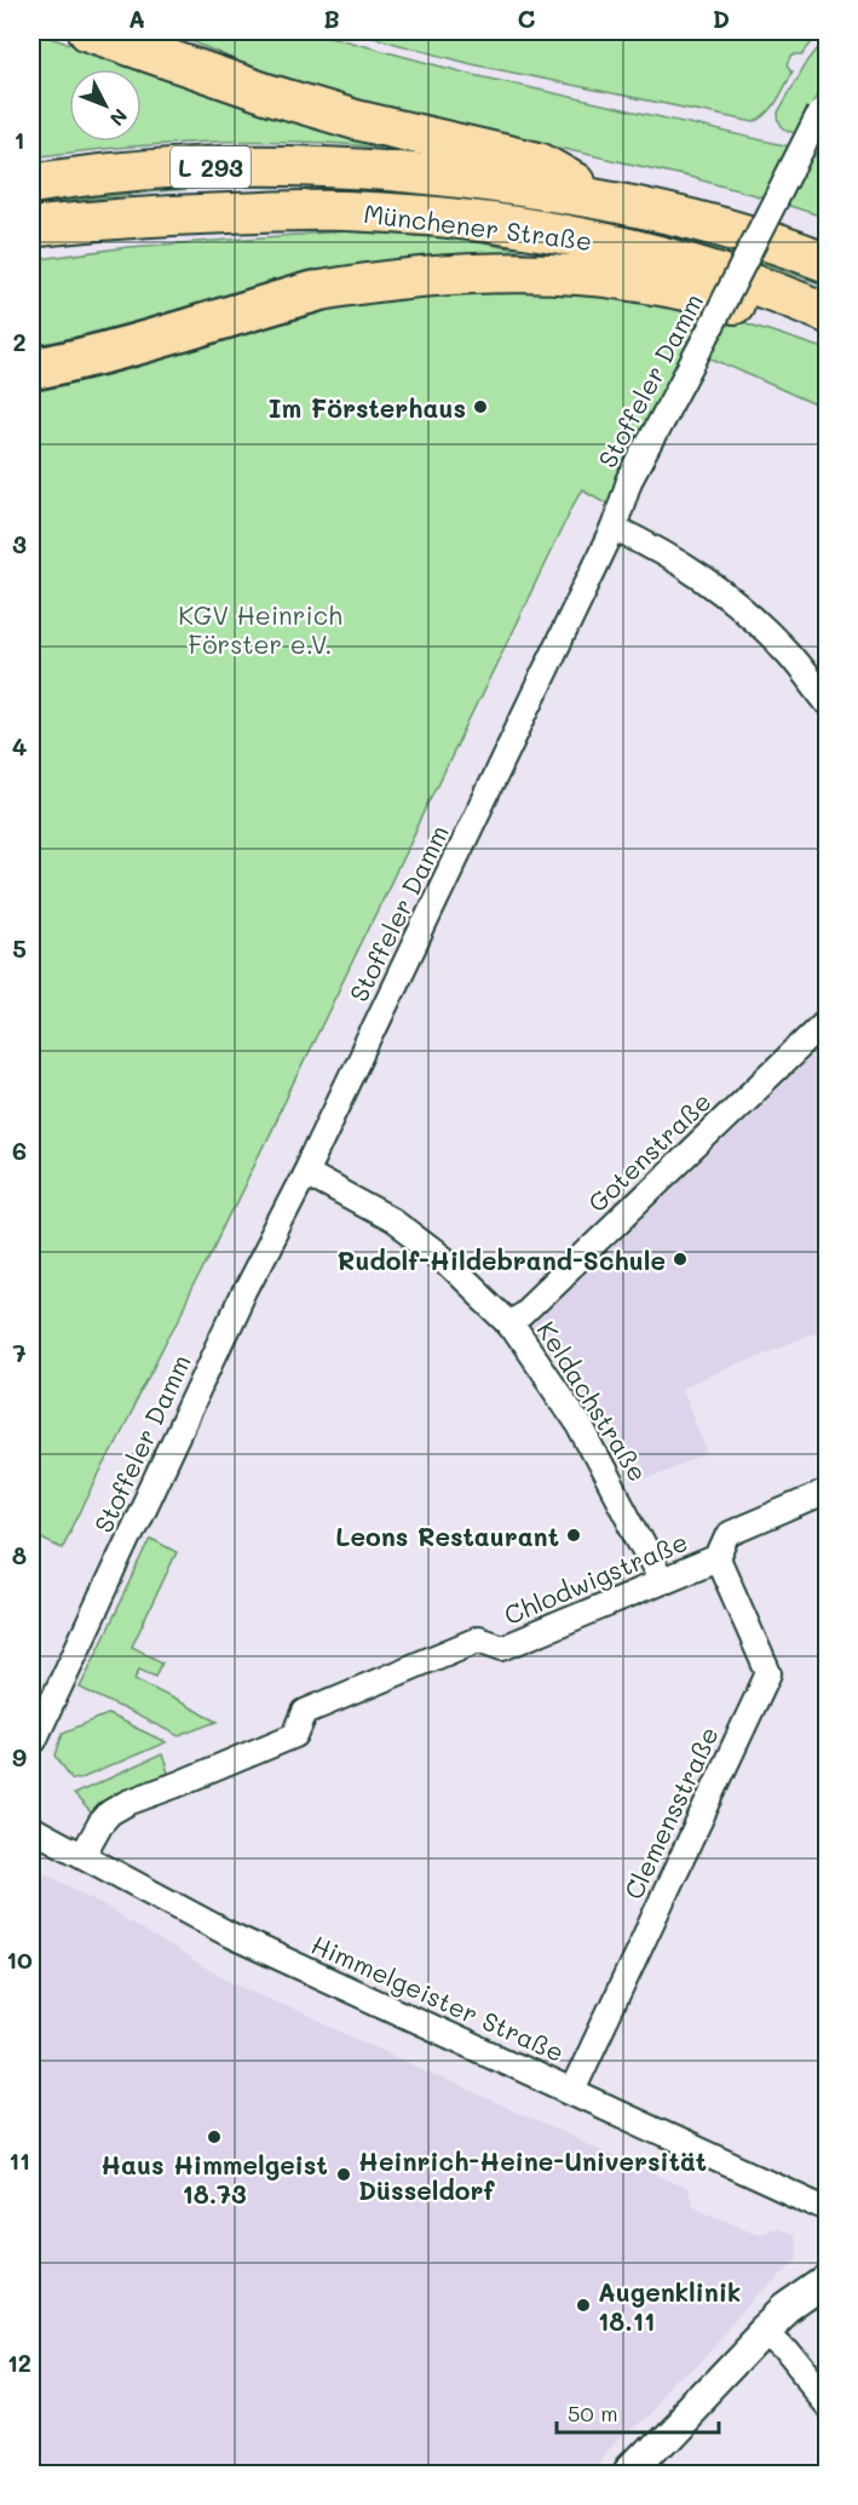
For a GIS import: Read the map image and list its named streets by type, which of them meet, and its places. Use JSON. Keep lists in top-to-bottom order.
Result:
{
  "streets": {
    "highway": ["L 293", "Münchener Straße"],
    "street": [
      "Stoffeler Damm",
      "Gotenstraße",
      "Keldachstraße",
      "Chlodwigstraße",
      "Clemensstraße",
      "Himmelgeister Straße"
    ]
  },
  "crossings": [
    ["L 293", "Münchener Straße"],
    ["Stoffeler Damm", "Keldachstraße"],
    ["Gotenstraße", "Keldachstraße"],
    ["Keldachstraße", "Chlodwigstraße"],
    ["Chlodwigstraße", "Clemensstraße"],
    ["Chlodwigstraße", "Himmelgeister Straße"],
    ["Clemensstraße", "Himmelgeister Straße"]
  ],
  "parks": ["KGV Heinrich Förster e.V."],
  "places": [
    "Im Försterhaus",
    "Rudolf-Hildebrand-Schule",
    "Leons Restaurant",
    "Haus Himmelgeist 18.73",
    "Heinrich-Heine-Universität Düsseldorf",
    "Augenklinik 18.11"
  ],
  "scale_bar": "50 m",
  "north": "bottom right",
  "grid": {
    "columns": [
      "A",
      "B",
      "C",
      "D"
    ],
    "rows": [
      "1",
      "2",
      "3",
      "4",
      "5",
      "6",
      "7",
      "8",
      "9",
      "10",
      "11",
      "12"
    ]
  }
}
